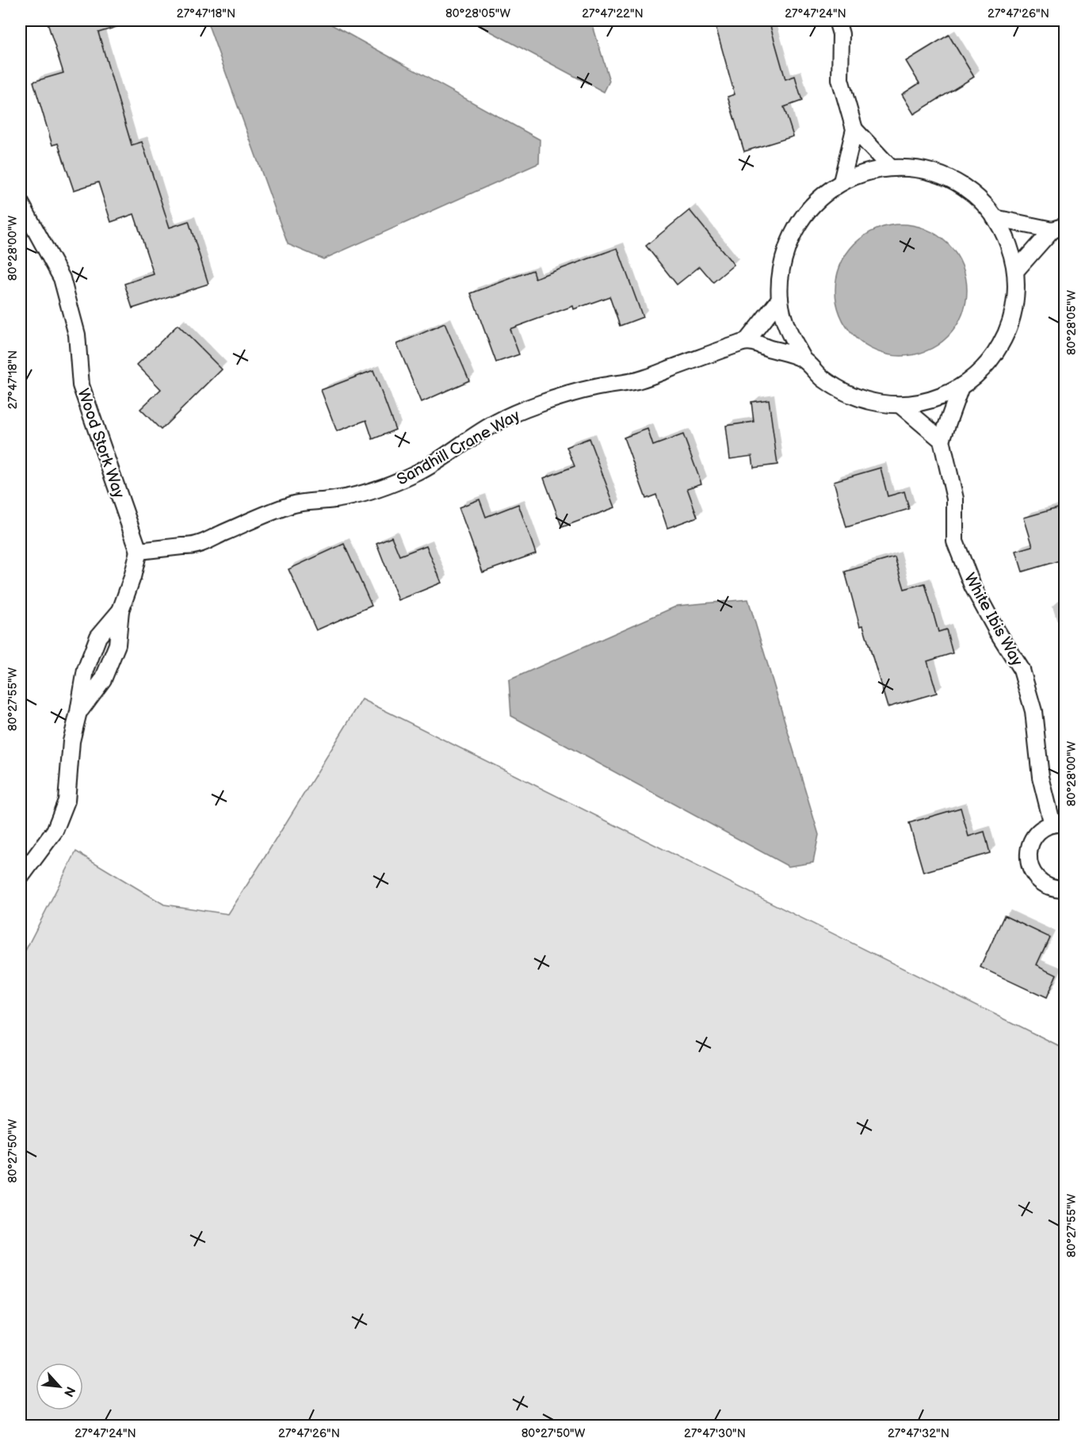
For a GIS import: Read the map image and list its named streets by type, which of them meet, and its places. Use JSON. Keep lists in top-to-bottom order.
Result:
{
  "streets": {
    "street": ["Wood Stork Way", "Sandhill Crane Way", "White Ibis Way"]
  },
  "crossings": [
    ["Wood Stork Way", "Sandhill Crane Way"]
  ],
  "north": "bottom right",
  "coordinates": [
    "27°47'18\"N",
    "80°28'05\"W",
    "27°47'22\"N",
    "27°47'24\"N",
    "27°47'26\"N",
    "80°28'00\"W",
    "80°27'55\"W",
    "80°27'50\"W",
    "27°47'30\"N",
    "27°47'32\"N"
  ]
}
